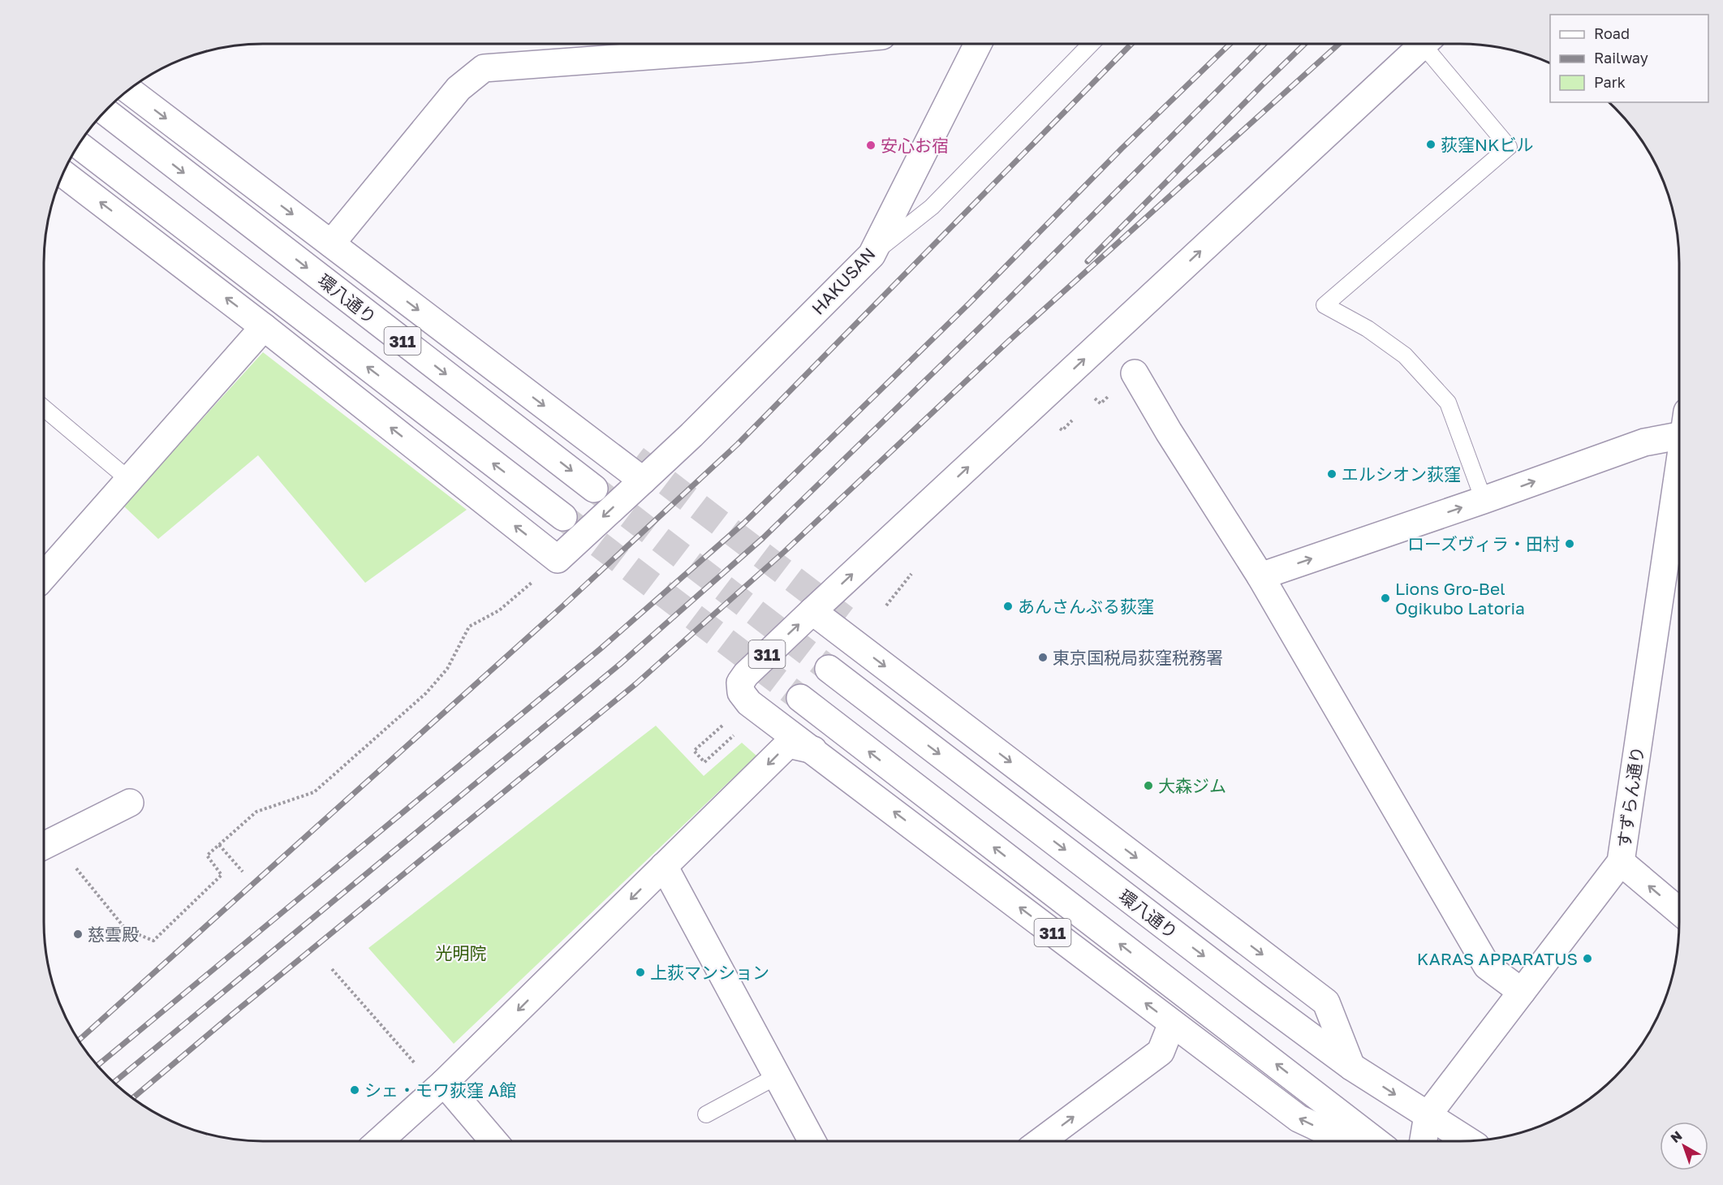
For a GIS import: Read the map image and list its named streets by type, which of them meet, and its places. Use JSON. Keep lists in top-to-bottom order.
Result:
{
  "streets": {
    "street": [
      "HAKUSAN",
      "環八通り",
      "311",
      "すずらん通り"
    ]
  },
  "crossings": [
    ["環八通り", "すずらん通り"]
  ],
  "parks": ["光明院"],
  "places": [
    "荻窪NKビル",
    "安心お宿",
    "エルシオン荻窪",
    "ローズヴィラ・田村",
    "Lions Gro-Bel Ogikubo Latoria",
    "あんさんぶる荻窪",
    "東京国税局荻窪税務署",
    "大森ジム",
    "慈雲殿",
    "KARAS APPARATUS",
    "上荻マンション",
    "シェ・モワ荻窪 A館"
  ],
  "legend": ["Road", "Railway", "Park"],
  "north": "top left"
}
